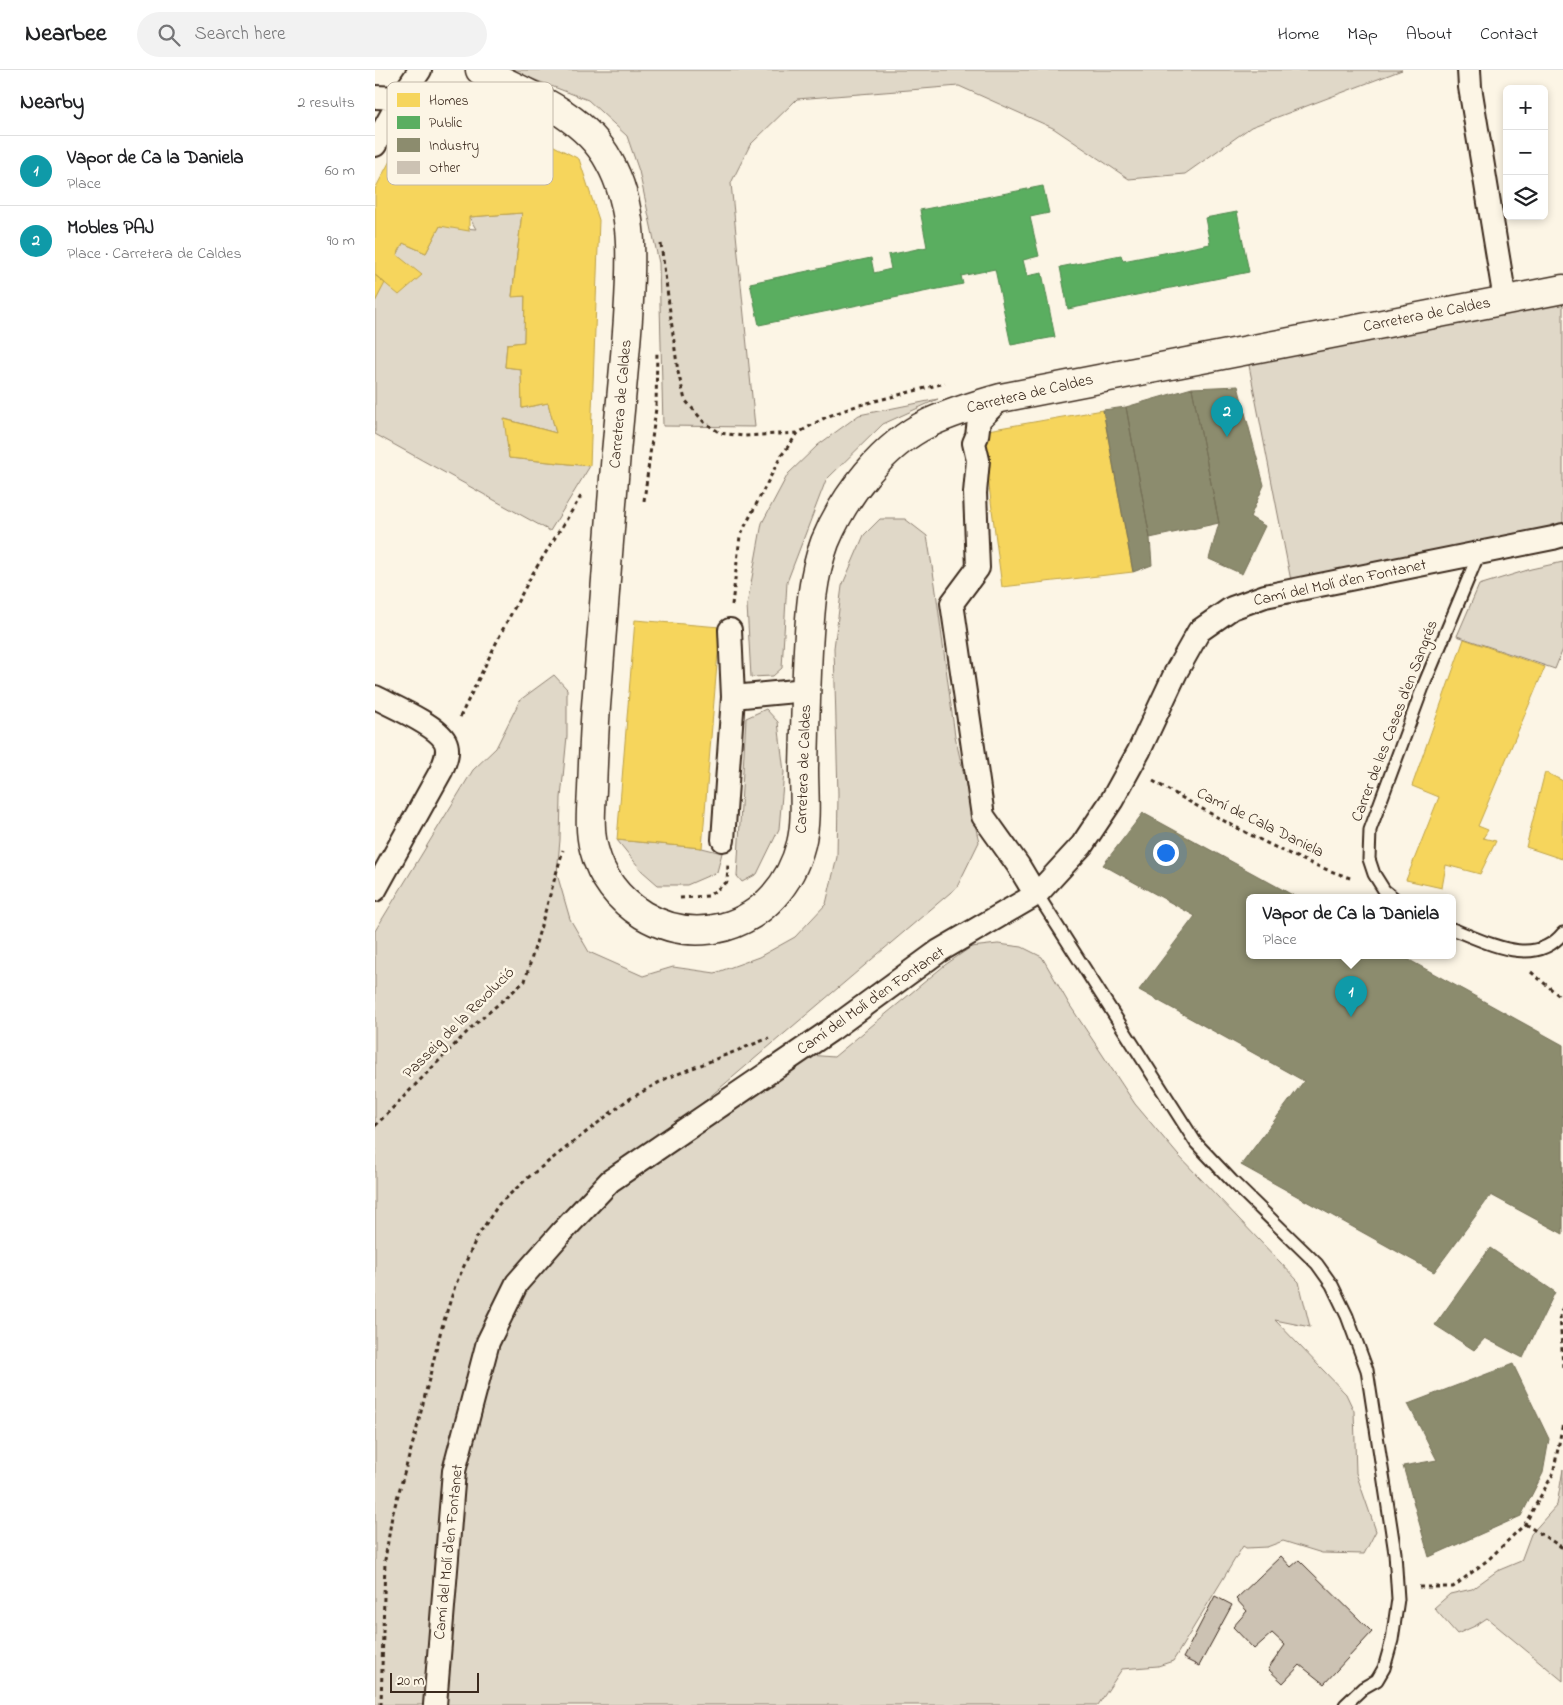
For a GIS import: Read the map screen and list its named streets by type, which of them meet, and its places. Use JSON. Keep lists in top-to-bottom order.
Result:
{
  "streets": {
    "main road": ["Carretera de Caldes"],
    "street": ["Camí del Molí d'en Fontanet"],
    "lane": ["Carrer de les Cases d'en Sangrés"],
    "path": ["Camí de Cala Daniela", "Passeig de la Revolució"]
  },
  "crossings": [
    ["Camí del Molí d'en Fontanet", "Carrer de les Cases d'en Sangrés"],
    ["Camí del Molí d'en Fontanet", "Camí de Cala Daniela"],
    ["Carrer de les Cases d'en Sangrés", "Camí de Cala Daniela"]
  ],
  "legend": [
    "Homes",
    "Public",
    "Industry",
    "Other"
  ],
  "scale_bar": "20 m",
  "page": {
    "header": "Nearbee",
    "search": "Search here",
    "nav": [
      "Home",
      "Map",
      "About",
      "Contact"
    ],
    "heading": ["Nearby", "2 results"],
    "map_buttons": ["+", "−"],
    "list": [
      {
        "mark": "1",
        "name": "Vapor de Ca la Daniela",
        "note": "Place",
        "value": "60 m"
      },
      {
        "mark": "2",
        "name": "Mobles PAJ",
        "note": "Place · Carretera de Caldes",
        "value": "90 m"
      }
    ],
    "pins": ["2", "1"],
    "popup": ["Vapor de Ca la Daniela", "Place"],
    "scale": "20 m"
  }
}
